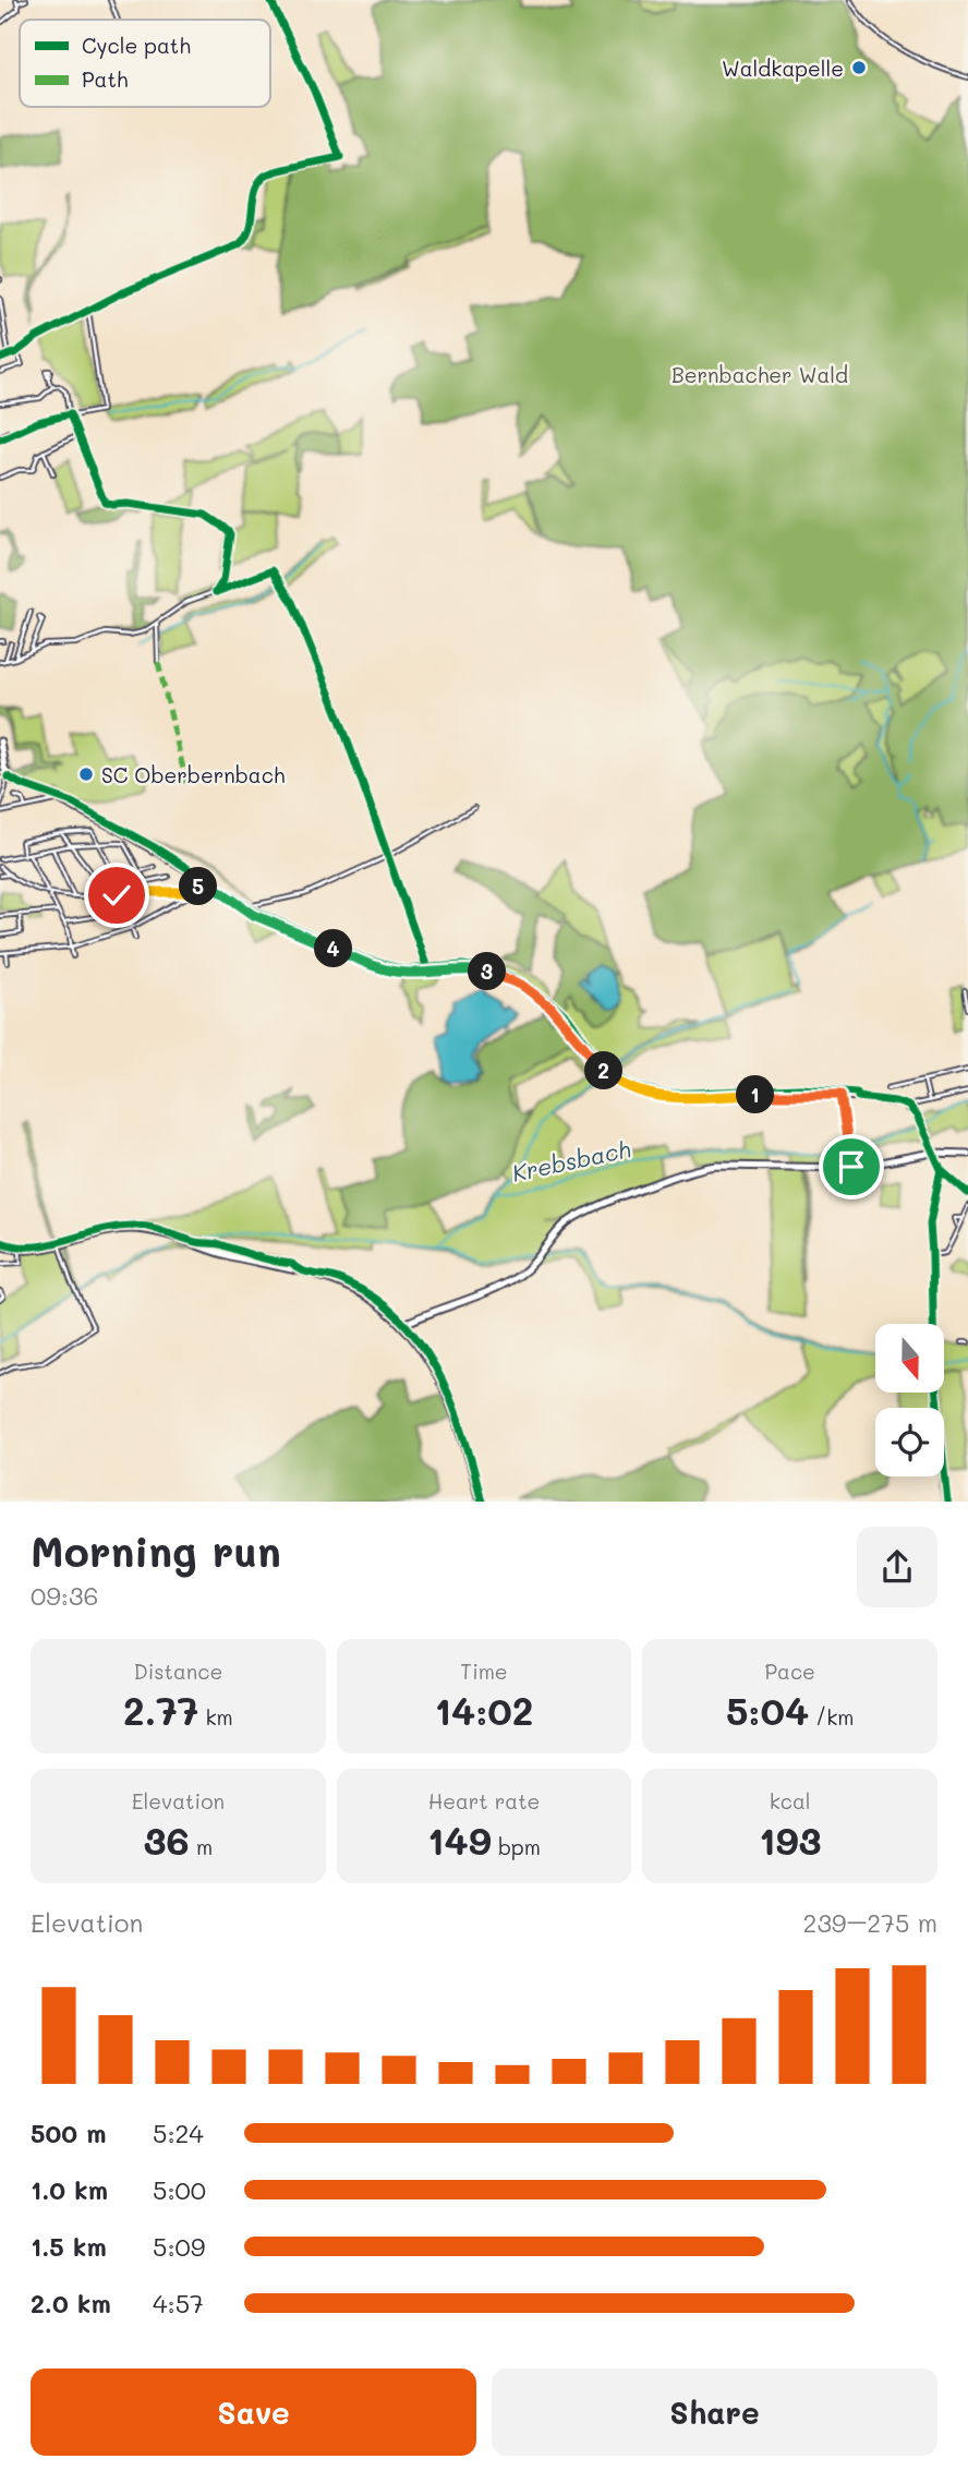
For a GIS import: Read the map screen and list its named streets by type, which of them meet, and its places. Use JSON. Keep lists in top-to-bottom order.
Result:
{
  "water": ["Krebsbach"],
  "parks": ["Bernbacher Wald"],
  "places": ["Waldkapelle", "SC Oberbernbach"],
  "legend": ["Cycle path", "Path"],
  "north": "bottom",
  "page": {
    "pins": [
      "5",
      "4",
      "3",
      "2",
      "1"
    ],
    "heading": ["Morning run", "09:36"],
    "stats": [
      ["Distance", "2.77 km"],
      ["Time", "14:02"],
      ["Pace", "5:04 /km"],
      ["Elevation", "36 m"],
      ["Heart rate", "149 bpm"],
      ["kcal", "193"]
    ],
    "chart": ["Elevation", "239–275 m"],
    "list": [
      {
        "name": "500 m",
        "note": "5:24"
      },
      {
        "name": "1.0 km",
        "note": "5:00"
      },
      {
        "name": "1.5 km",
        "note": "5:09"
      },
      {
        "name": "2.0 km",
        "note": "4:57"
      }
    ],
    "buttons": ["Save", "Share"]
  }
}
